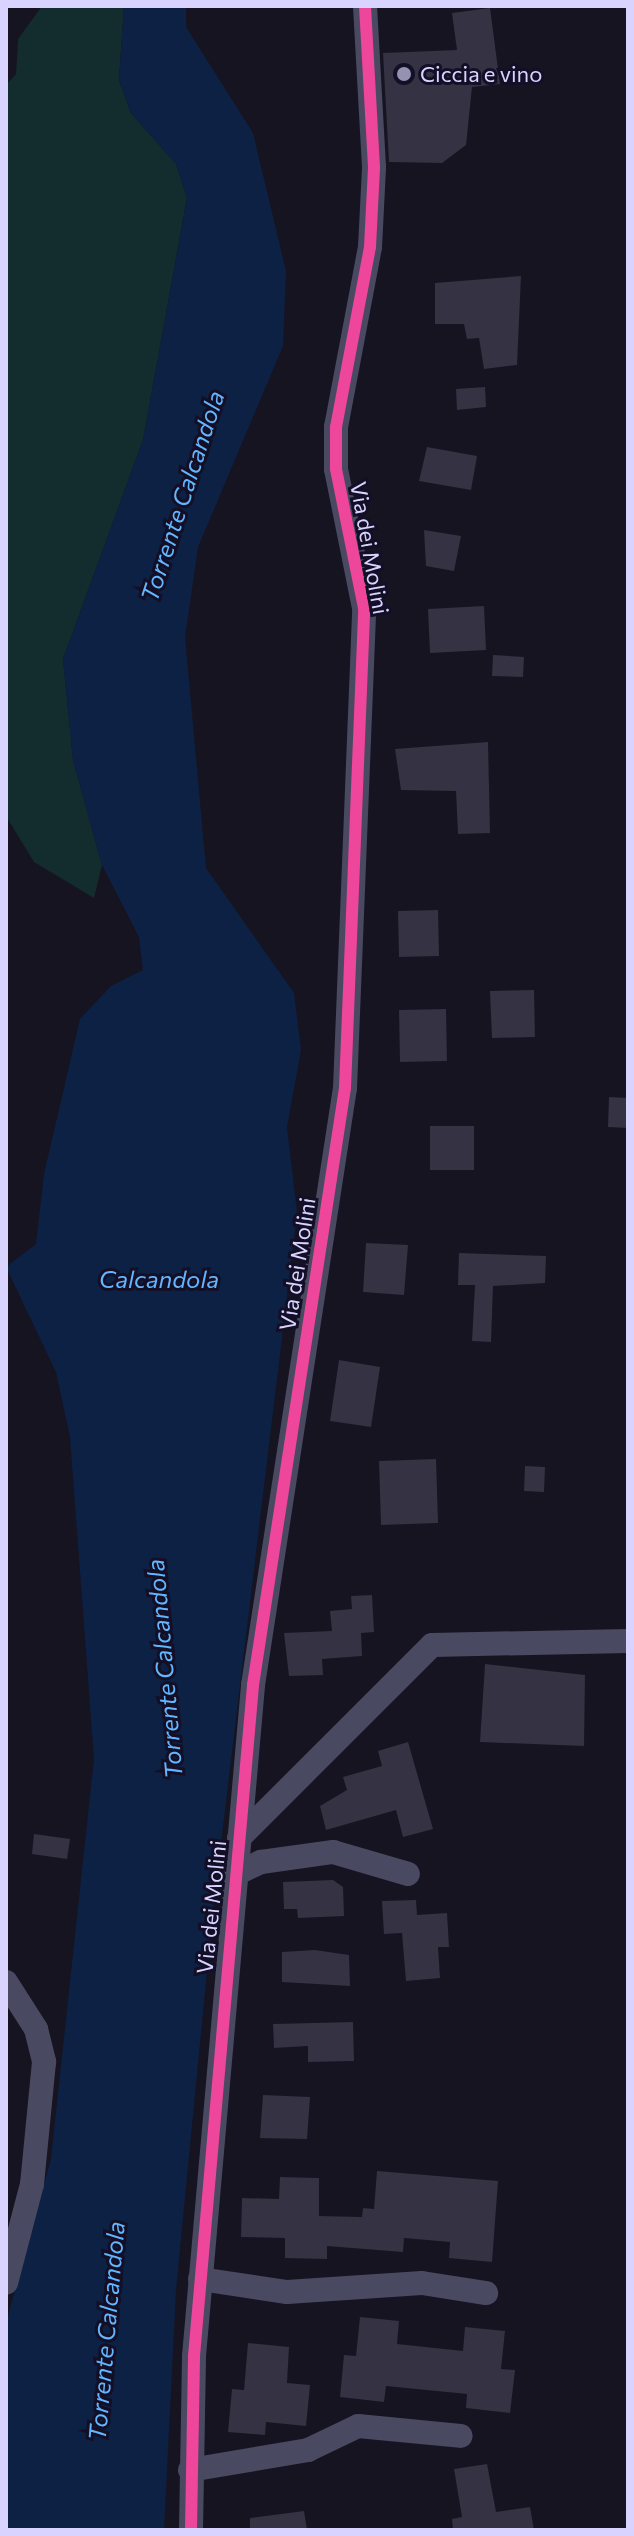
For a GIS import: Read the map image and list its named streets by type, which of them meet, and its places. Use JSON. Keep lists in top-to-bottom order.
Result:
{
  "streets": {
    "street": ["Via dei Molini"]
  },
  "water": ["Torrente Calcandola", "Calcandola"],
  "places": ["Ciccia e vino"]
}
